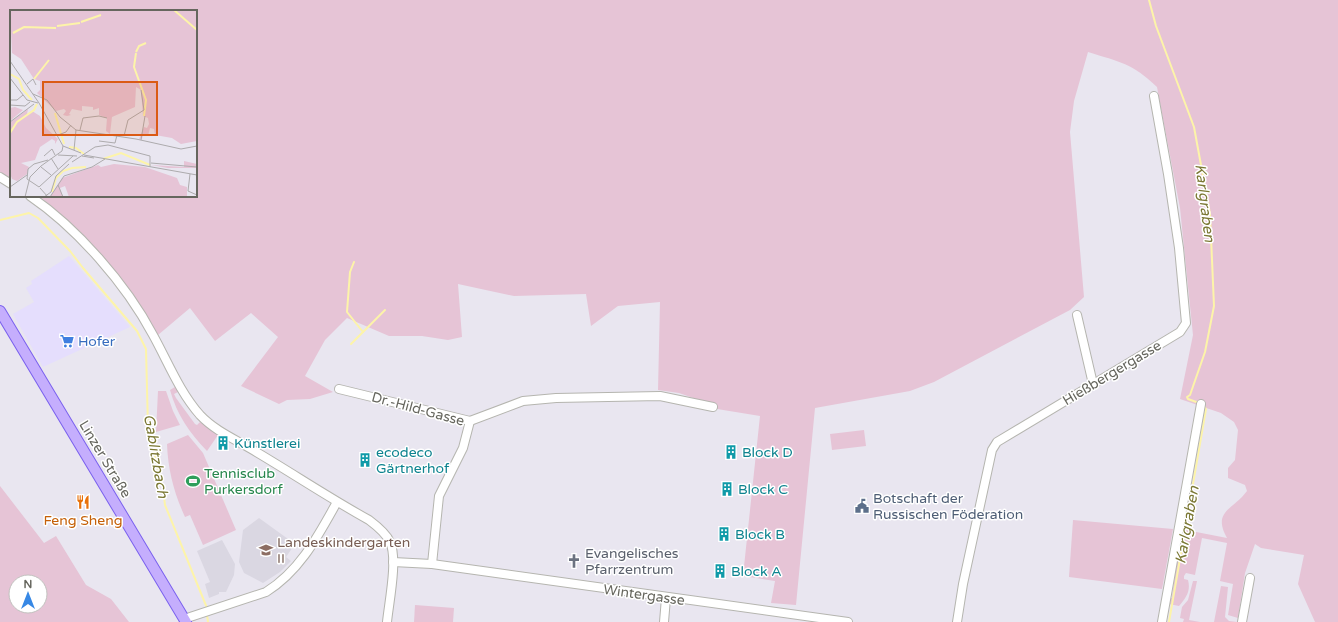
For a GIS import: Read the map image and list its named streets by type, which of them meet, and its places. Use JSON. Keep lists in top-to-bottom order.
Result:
{
  "streets": {
    "main road": ["Linzer Straße"],
    "street": ["Hießbergergasse", "Dr.-Hild-Gasse", "Wintergasse"]
  },
  "crossings": [
    ["Dr.-Hild-Gasse", "Wintergasse"]
  ],
  "water": ["Karlgraben", "Gablitzbach"],
  "places": {
    "supermarket": ["Hofer"],
    "building": [
      "Künstlerei",
      "Block D",
      "ecodeco Gärtnerhof",
      "Block C",
      "Block B",
      "Block A"
    ],
    "sports": ["Tennisclub Purkersdorf"],
    "restaurant": ["Feng Sheng"],
    "public building": ["Botschaft der Russischen Föderation"],
    "school or university": ["Landeskindergarten II"],
    "church": ["Evangelisches Pfarrzentrum"]
  },
  "north": "top"
}
